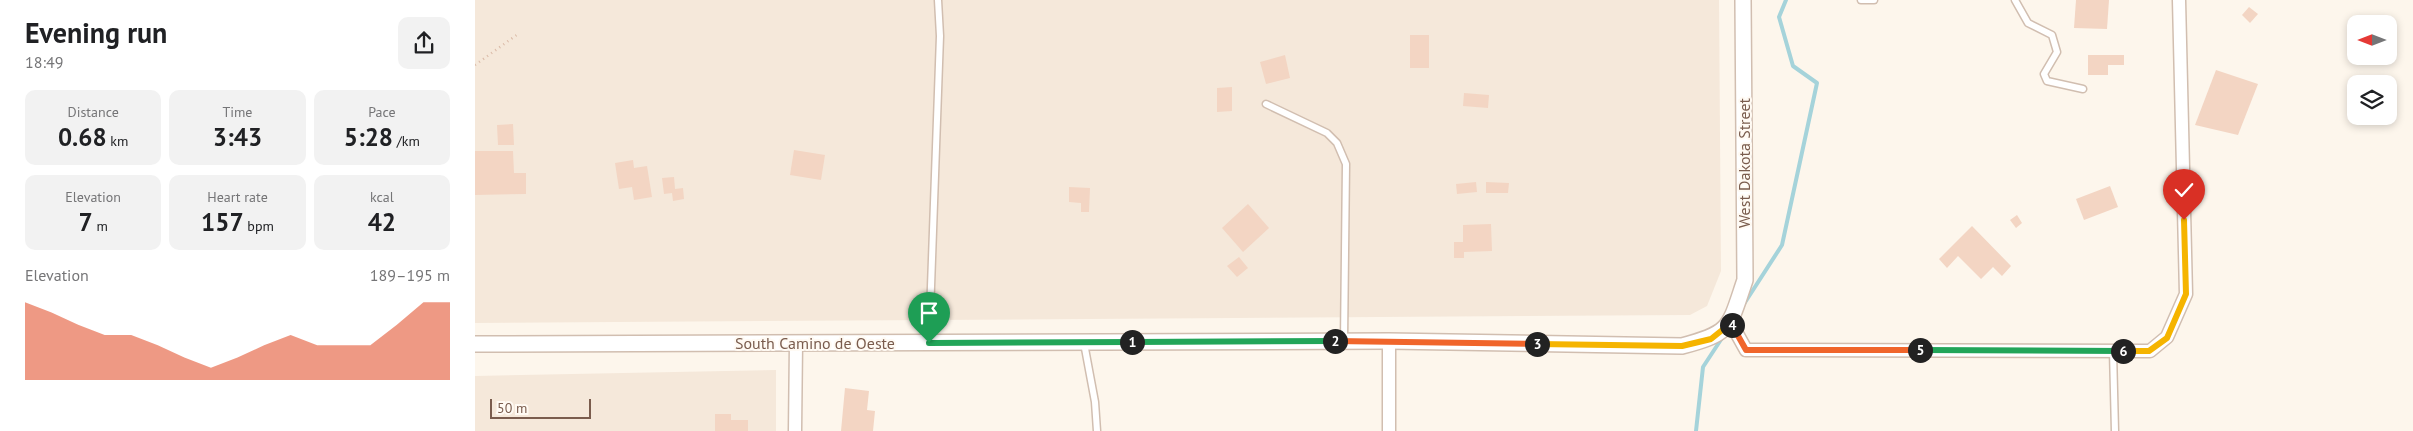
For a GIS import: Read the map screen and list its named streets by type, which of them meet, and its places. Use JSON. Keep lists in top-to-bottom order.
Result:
{
  "streets": {
    "street": ["West Dakota Street", "South Camino de Oeste"]
  },
  "crossings": [
    ["West Dakota Street", "South Camino de Oeste"]
  ],
  "scale_bar": "50 m",
  "north": "left",
  "page": {
    "heading": ["Evening run", "18:49"],
    "stats": [
      ["Distance", "0.68 km"],
      ["Time", "3:43"],
      ["Pace", "5:28 /km"],
      ["Elevation", "7 m"],
      ["Heart rate", "157 bpm"],
      ["kcal", "42"]
    ],
    "chart": ["Elevation", "189–195 m"],
    "pins": [
      "4",
      "2",
      "1",
      "3",
      "5",
      "6"
    ],
    "scale": "50 m"
  }
}
